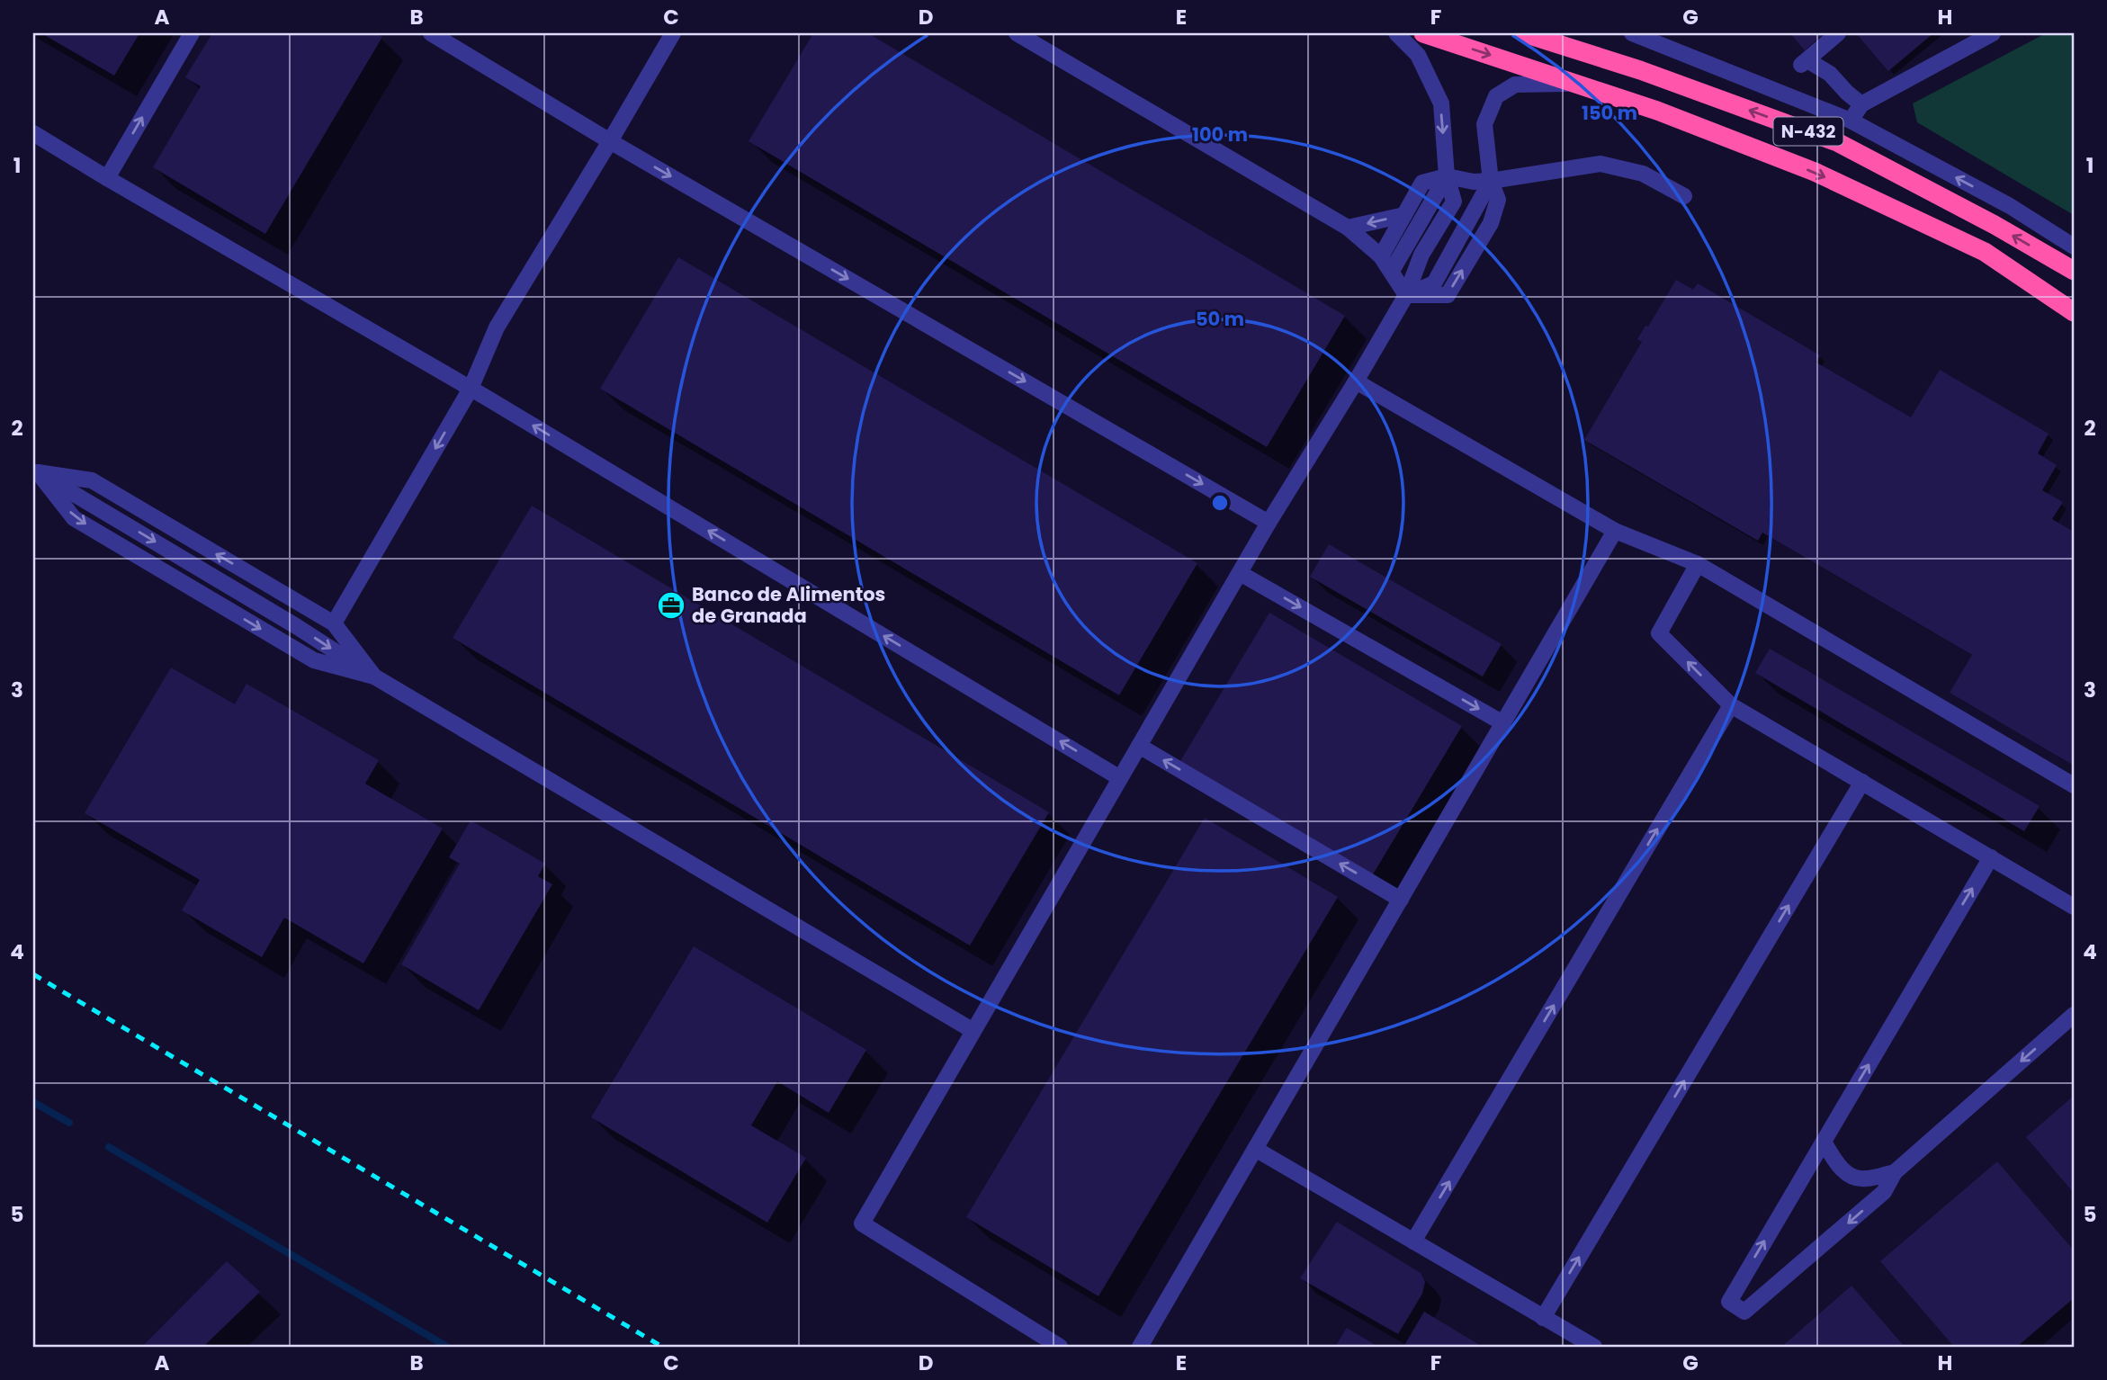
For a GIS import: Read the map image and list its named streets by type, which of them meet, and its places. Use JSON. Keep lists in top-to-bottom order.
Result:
{
  "streets": {
    "highway": ["N-432"]
  },
  "places": {
    "office": ["Banco de Alimentos de Granada"]
  },
  "grid": {
    "columns": [
      "A",
      "B",
      "C",
      "D",
      "E",
      "F",
      "G",
      "H"
    ],
    "rows": [
      "1",
      "2",
      "3",
      "4",
      "5"
    ]
  },
  "rings": ["150 m", "100 m", "50 m"]
}
